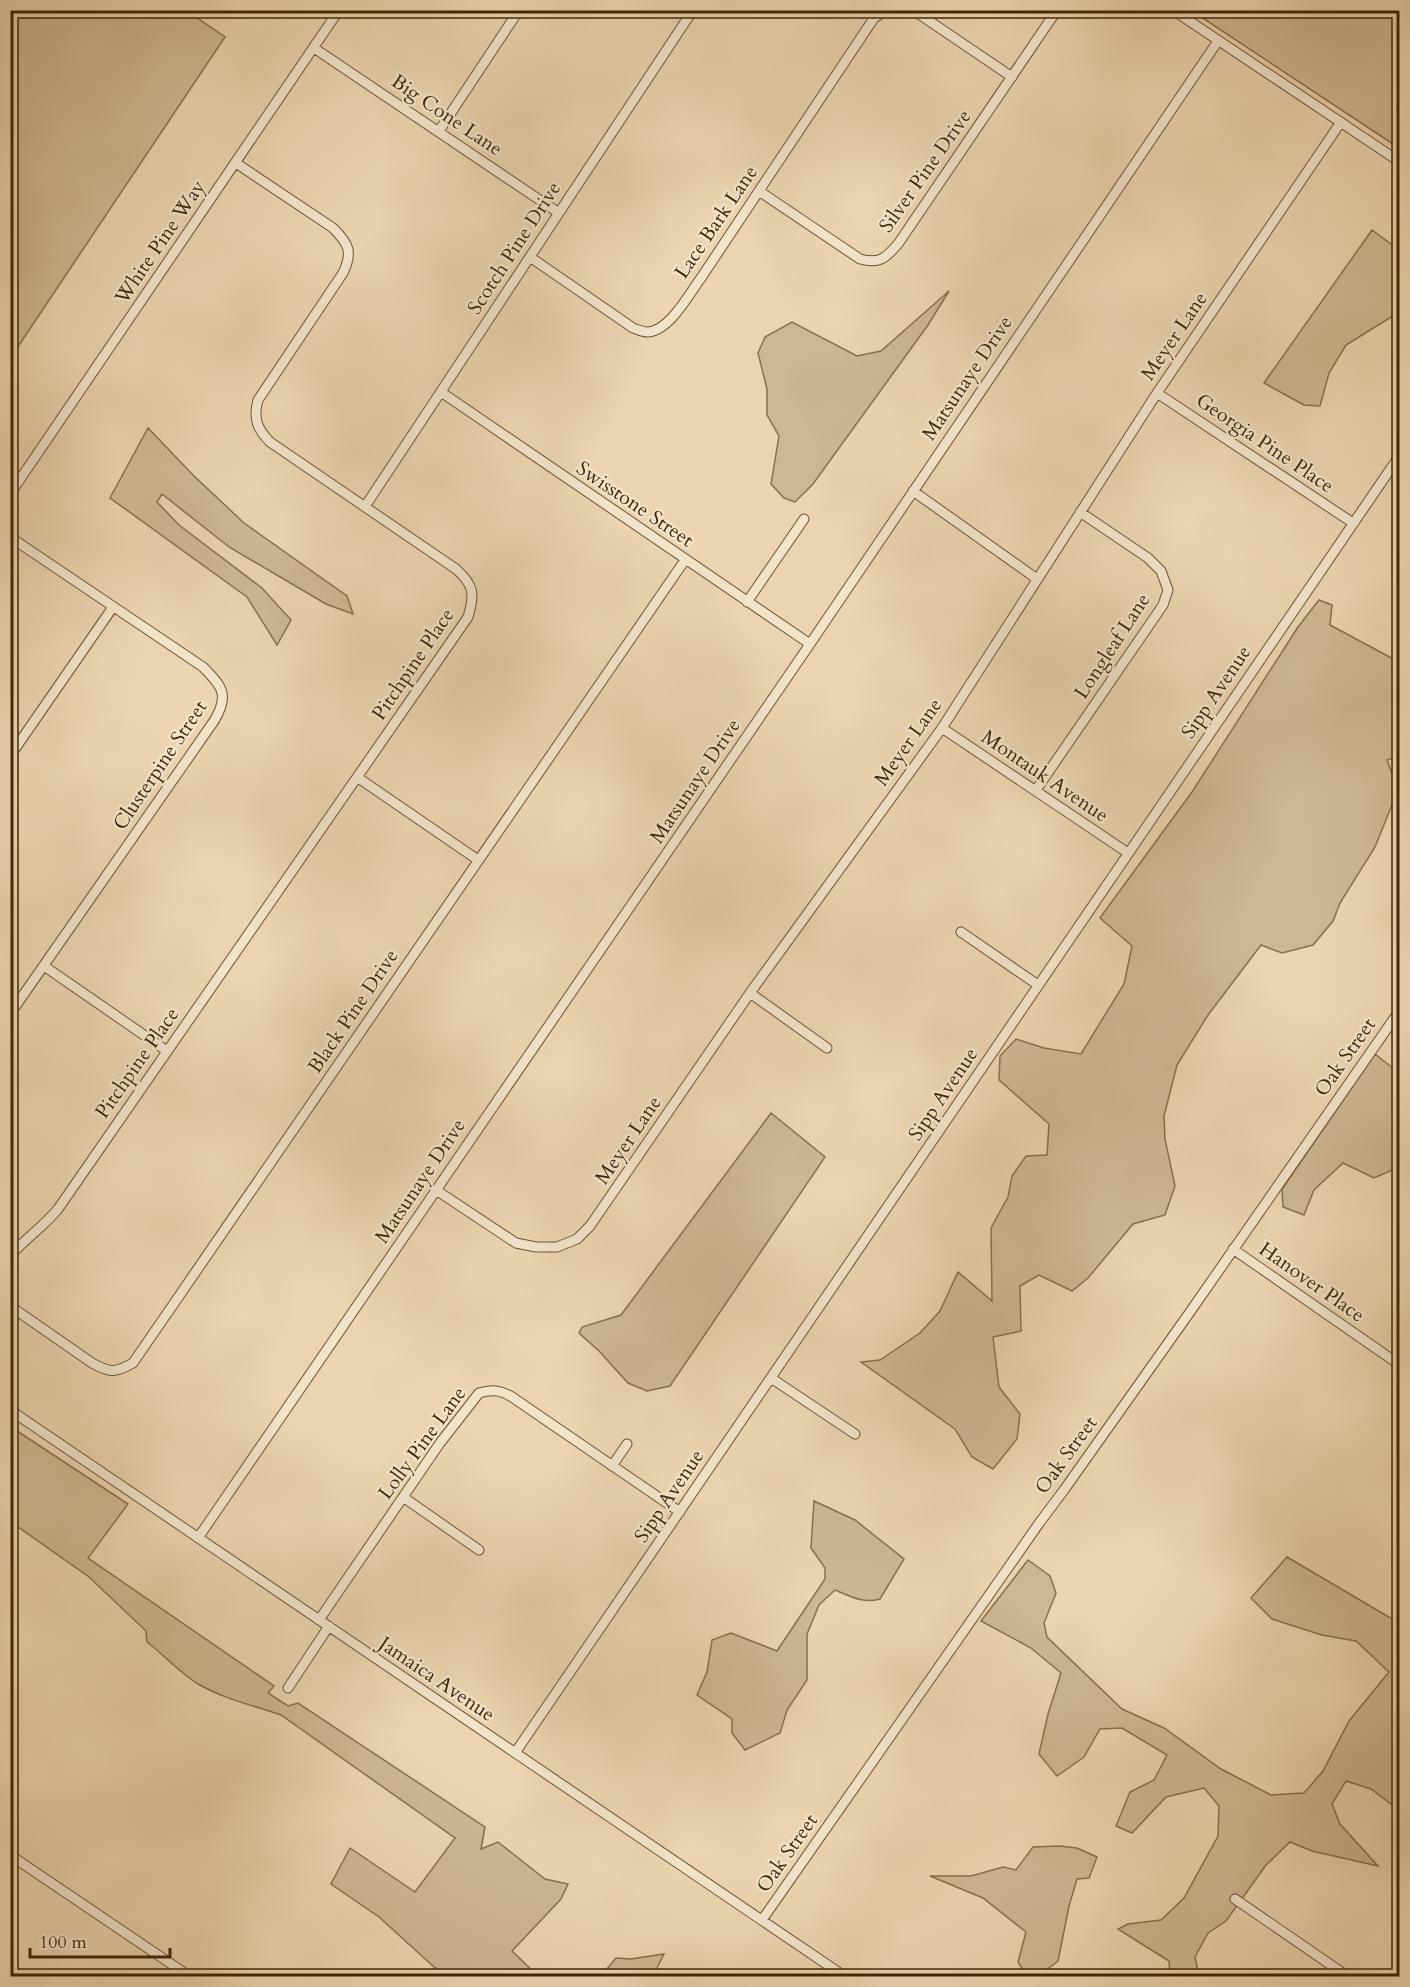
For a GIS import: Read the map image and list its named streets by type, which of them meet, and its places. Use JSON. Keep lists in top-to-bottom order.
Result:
{
  "streets": {
    "street": [
      "Big Cone Lane",
      "Silver Pine Drive",
      "Lace Bark Lane",
      "White Pine Way",
      "Scotch Pine Drive",
      "Meyer Lane",
      "Matsunaye Drive",
      "Georgia Pine Place",
      "Swisstone Street",
      "Longleaf Lane",
      "Pitchpine Place",
      "Sipp Avenue",
      "Clusterpine Street",
      "Montauk Avenue",
      "Black Pine Drive",
      "Oak Street",
      "Hanover Place",
      "Lolly Pine Lane",
      "Jamaica Avenue"
    ]
  },
  "crossings": [
    ["Big Cone Lane", "White Pine Way"],
    ["Big Cone Lane", "Scotch Pine Drive"],
    ["Silver Pine Drive", "Lace Bark Lane"],
    ["Lace Bark Lane", "Scotch Pine Drive"],
    ["White Pine Way", "Pitchpine Place"],
    ["Scotch Pine Drive", "Swisstone Street"],
    ["Scotch Pine Drive", "Pitchpine Place"],
    ["Meyer Lane", "Matsunaye Drive"],
    ["Meyer Lane", "Georgia Pine Place"],
    ["Meyer Lane", "Longleaf Lane"],
    ["Meyer Lane", "Montauk Avenue"],
    ["Matsunaye Drive", "Swisstone Street"],
    ["Matsunaye Drive", "Jamaica Avenue"],
    ["Georgia Pine Place", "Sipp Avenue"],
    ["Swisstone Street", "Black Pine Drive"],
    ["Longleaf Lane", "Montauk Avenue"],
    ["Sipp Avenue", "Montauk Avenue"],
    ["Sipp Avenue", "Lolly Pine Lane"],
    ["Sipp Avenue", "Jamaica Avenue"],
    ["Oak Street", "Hanover Place"],
    ["Oak Street", "Jamaica Avenue"],
    ["Lolly Pine Lane", "Jamaica Avenue"]
  ],
  "scale_bar": "100 m"
}
